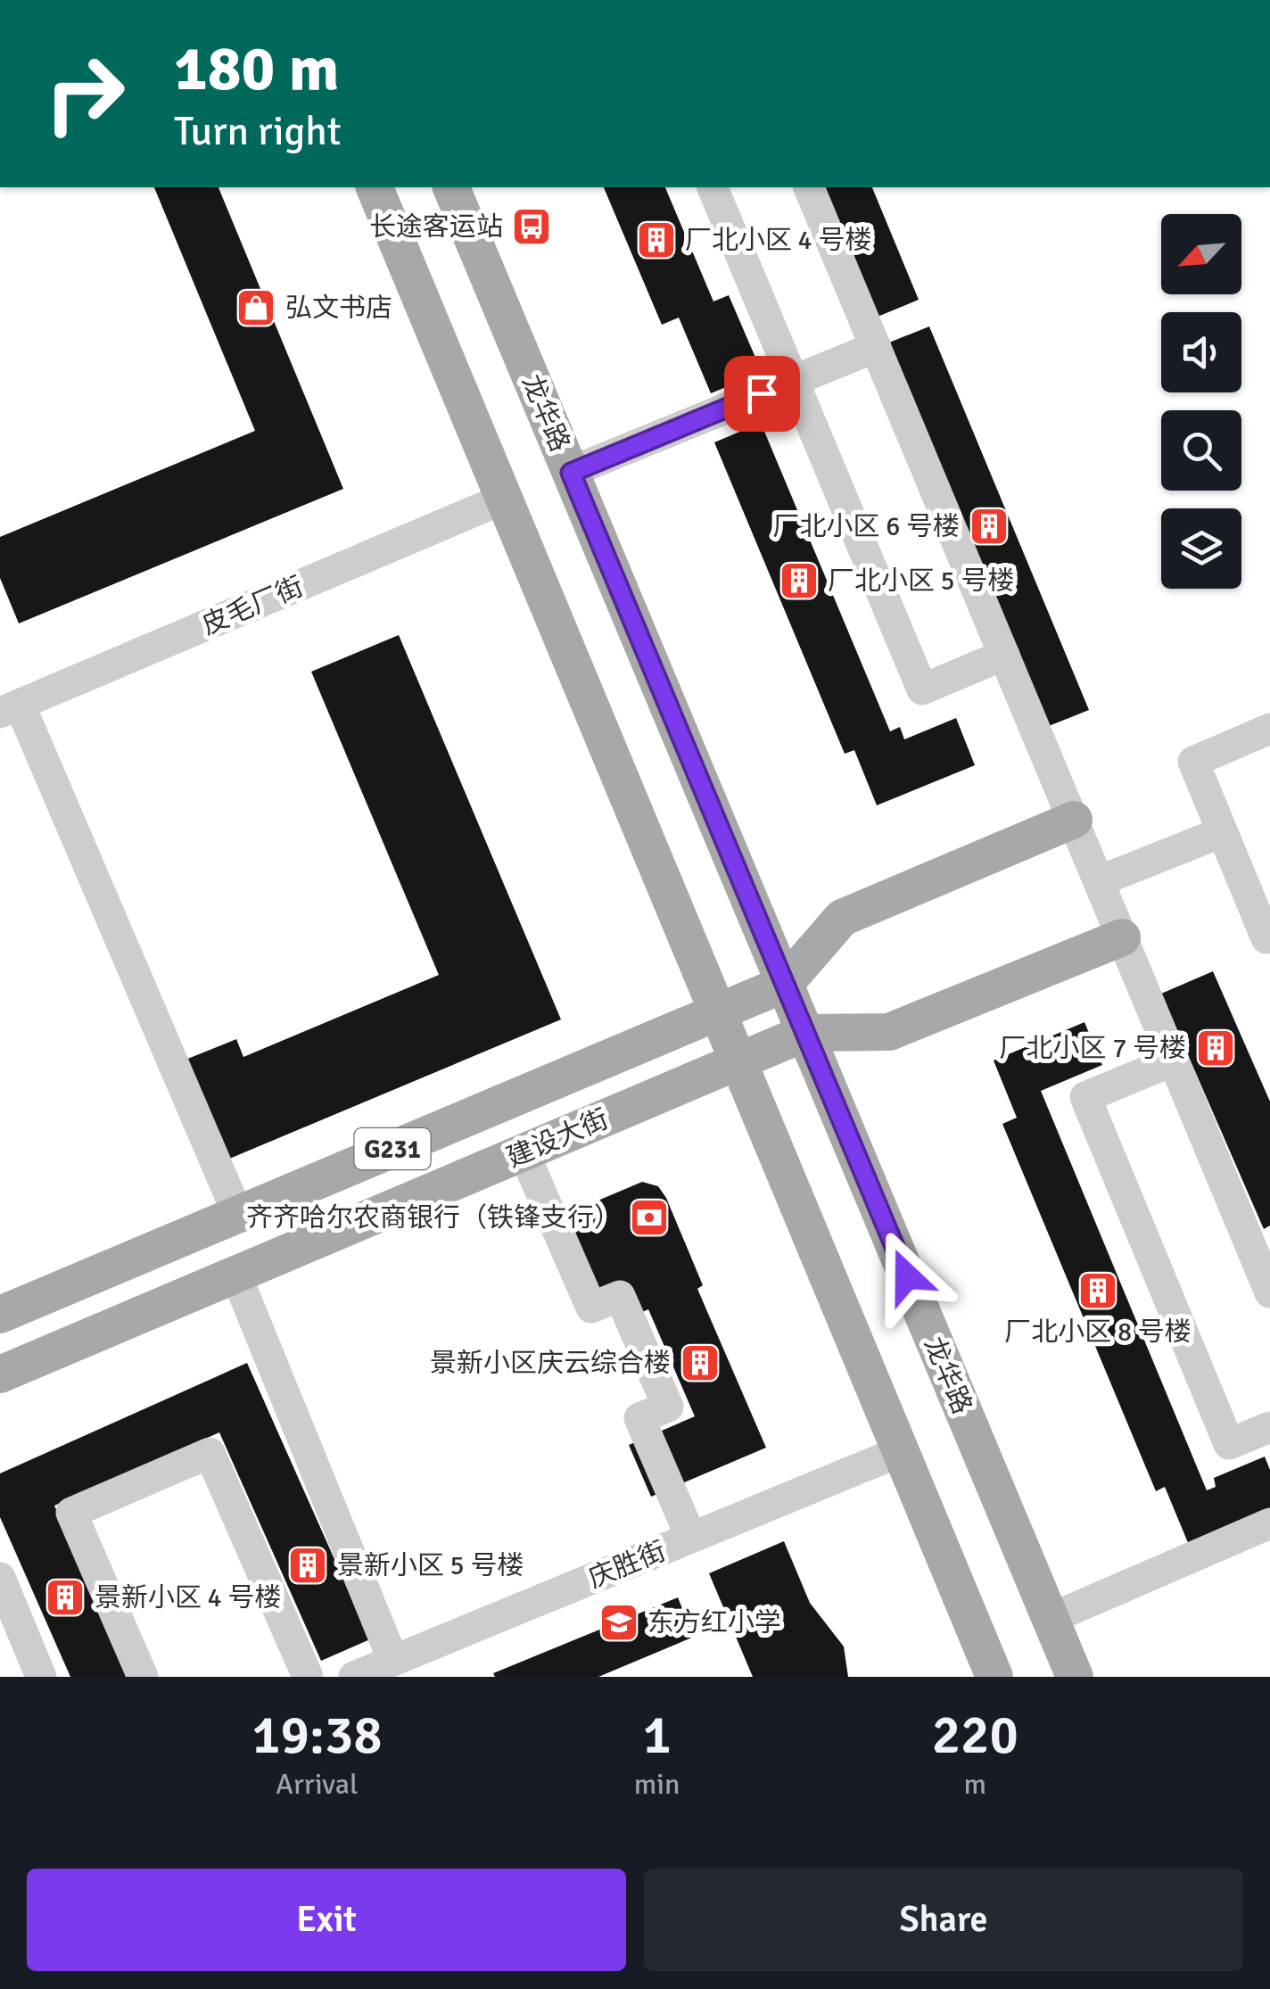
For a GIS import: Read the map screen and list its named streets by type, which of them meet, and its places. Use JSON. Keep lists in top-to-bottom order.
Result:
{
  "streets": {
    "main road": ["龙华路", "建设大街", "G231"],
    "street": ["皮毛厂街", "庆胜街"]
  },
  "crossings": [
    ["龙华路", "建设大街"]
  ],
  "places": {
    "bus stop": ["长途客运站"],
    "building": [
      "厂北小区 4 号楼",
      "厂北小区 6 号楼",
      "厂北小区 5 号楼",
      "厂北小区 7 号楼",
      "厂北小区 8 号楼",
      "景新小区庆云综合楼",
      "景新小区 5 号楼",
      "景新小区 4 号楼"
    ],
    "shop": ["弘文书店"],
    "bank": ["齐齐哈尔农商银行（铁锋支行）"],
    "school or university": ["东方红小学"]
  },
  "north": "bottom left",
  "page": {
    "turn": ["180 m", "Turn right"],
    "eta": [
      "19:38",
      "Arrival",
      "1",
      "min",
      "220",
      "m"
    ],
    "buttons": ["Exit", "Share"]
  }
}
